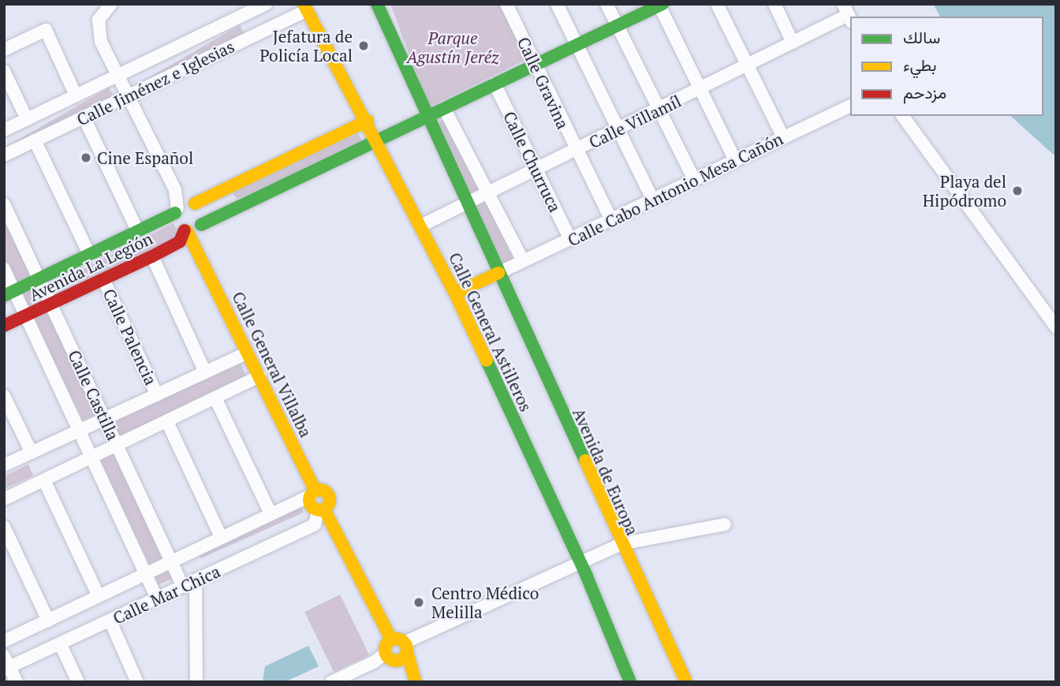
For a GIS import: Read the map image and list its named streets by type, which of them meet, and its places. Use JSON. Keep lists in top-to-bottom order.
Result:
{
  "streets": {
    "street": [
      "Calle Jiménez e Iglesias",
      "Calle Gravina",
      "Calle Villamíl",
      "Calle Churruca",
      "Calle Cabo Antonio Mesa Cañón",
      "Avenida La Legión",
      "Calle General Astilleros",
      "Calle Palencia",
      "Calle General Villalba",
      "Calle Castilla",
      "Avenida de Europa",
      "Calle Mar Chica"
    ]
  },
  "crossings": [
    ["Calle Jiménez e Iglesias", "Calle General Astilleros"],
    ["Calle Gravina", "Calle Villamíl"],
    ["Calle Gravina", "Calle Cabo Antonio Mesa Cañón"],
    ["Calle Gravina", "Avenida La Legión"],
    ["Calle Villamíl", "Calle Churruca"],
    ["Calle Villamíl", "Calle General Astilleros"],
    ["Calle Villamíl", "Avenida de Europa"],
    ["Calle Churruca", "Calle Cabo Antonio Mesa Cañón"],
    ["Calle Churruca", "Avenida La Legión"],
    ["Calle Cabo Antonio Mesa Cañón", "Avenida de Europa"],
    ["Avenida La Legión", "Calle General Astilleros"],
    ["Avenida La Legión", "Calle Palencia"],
    ["Avenida La Legión", "Calle General Villalba"],
    ["Avenida La Legión", "Calle Castilla"],
    ["Avenida La Legión", "Avenida de Europa"],
    ["Calle General Villalba", "Calle Mar Chica"],
    ["Calle Castilla", "Calle Mar Chica"]
  ],
  "parks": ["Parque Agustín Jeréz"],
  "places": [
    "Jefatura de Policía Local",
    "Cine Español",
    "Playa del Hipódromo",
    "Centro Médico Melilla"
  ],
  "legend": ["سالك", "بطيء", "مزدحم"]
}
